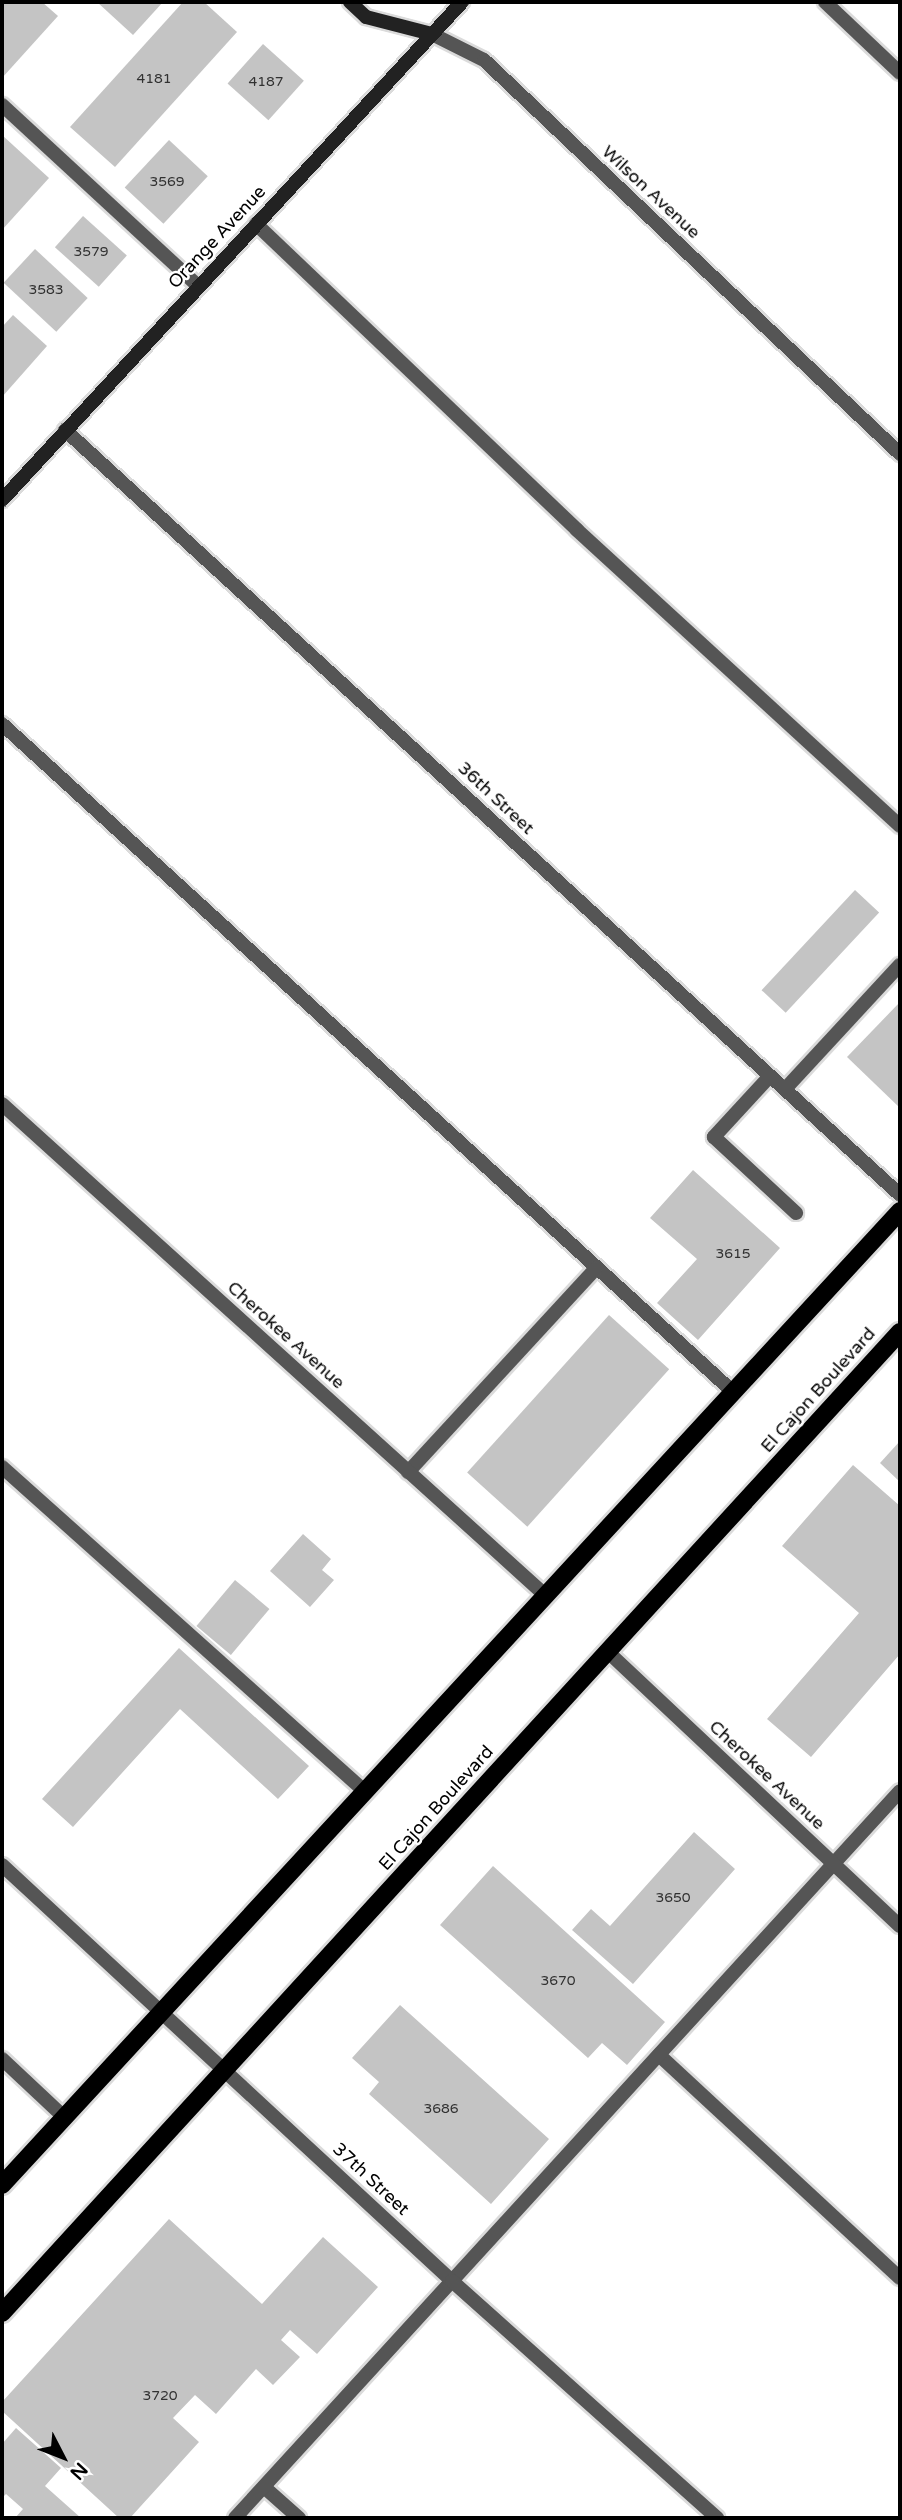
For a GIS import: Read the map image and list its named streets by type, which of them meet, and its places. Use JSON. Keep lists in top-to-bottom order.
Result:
{
  "streets": {
    "main road": ["Wilson Avenue", "Orange Avenue", "El Cajon Boulevard"],
    "street": ["36th Street", "Cherokee Avenue", "37th Street"]
  },
  "crossings": [
    ["Wilson Avenue", "Orange Avenue"],
    ["Orange Avenue", "36th Street"],
    ["Cherokee Avenue", "El Cajon Boulevard"],
    ["El Cajon Boulevard", "37th Street"]
  ],
  "house_numbers": [
    "4181",
    "4187",
    "3569",
    "3579",
    "3583",
    "3615",
    "3650",
    "3670",
    "3686",
    "3720"
  ],
  "north": "bottom right"
}
